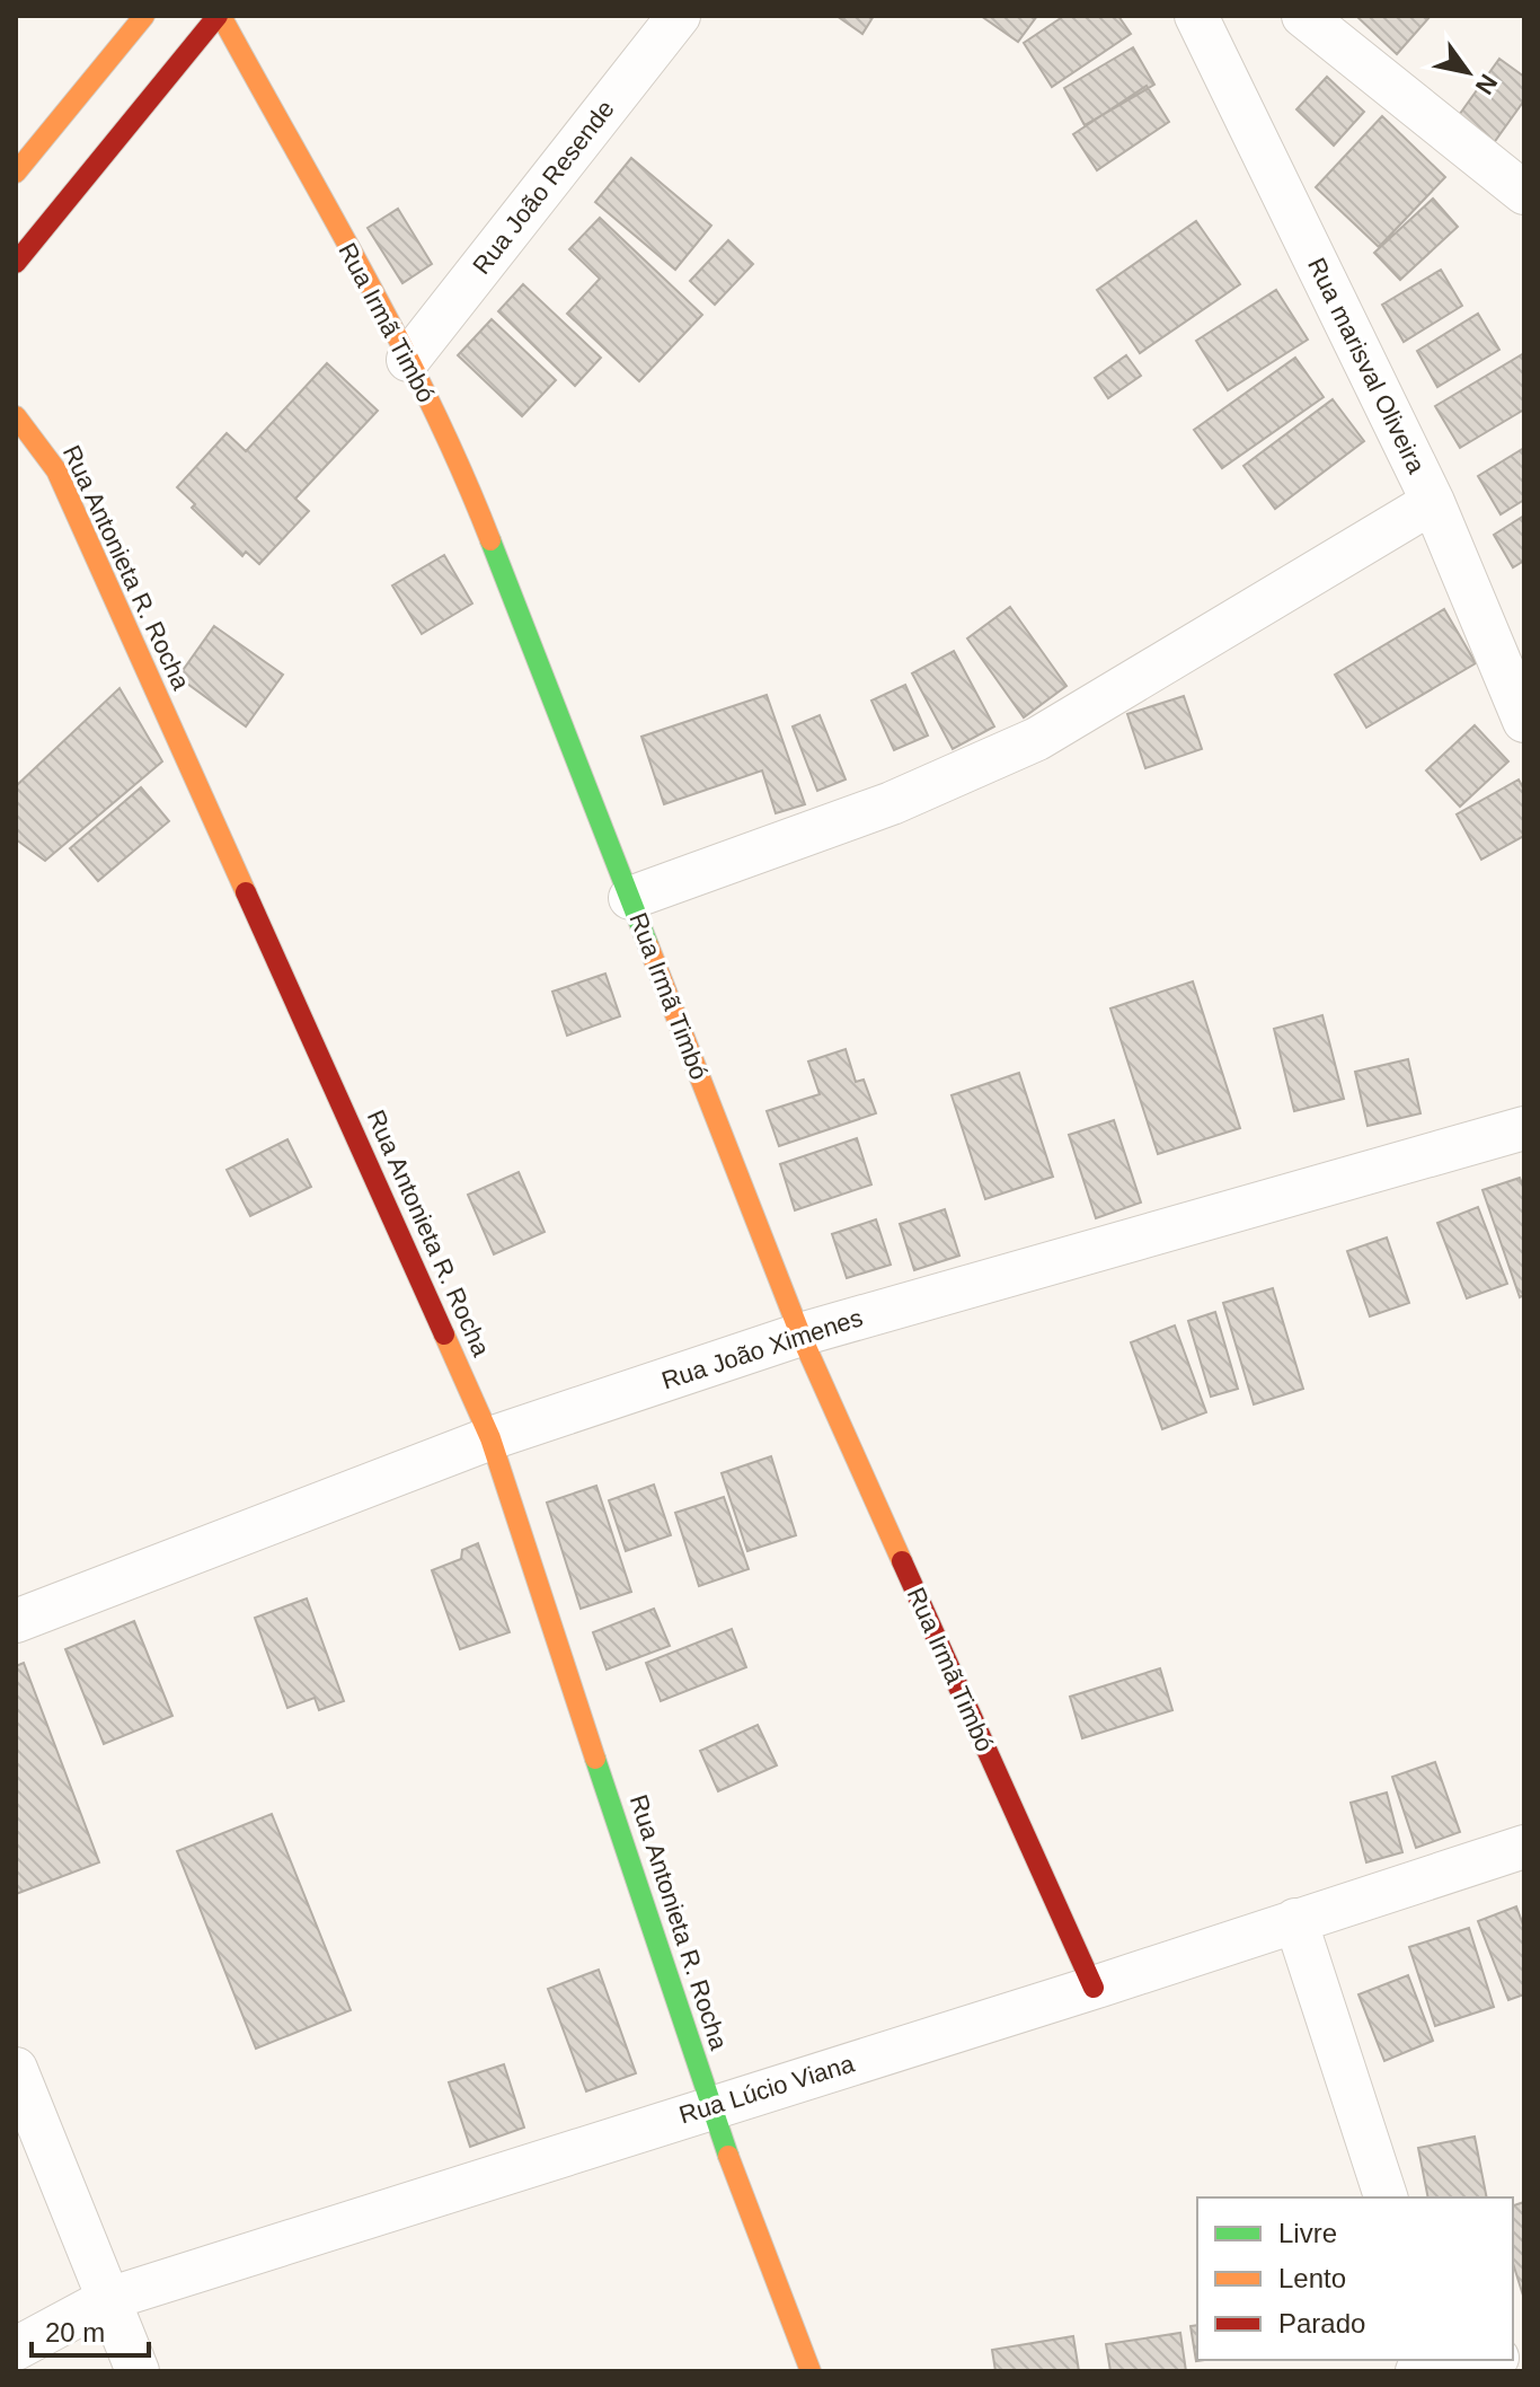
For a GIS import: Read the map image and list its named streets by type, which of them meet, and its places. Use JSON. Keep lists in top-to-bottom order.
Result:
{
  "streets": {
    "street": [
      "Rua João Resende",
      "Rua Irmã Timbó",
      "Rua marisval Oliveira",
      "Rua Antonieta R. Rocha",
      "Rua João Ximenes",
      "Rua Lúcio Viana"
    ]
  },
  "crossings": [
    ["Rua João Resende", "Rua Irmã Timbó"],
    ["Rua Irmã Timbó", "Rua João Ximenes"],
    ["Rua Irmã Timbó", "Rua Lúcio Viana"],
    ["Rua Antonieta R. Rocha", "Rua João Ximenes"],
    ["Rua Antonieta R. Rocha", "Rua Lúcio Viana"]
  ],
  "legend": ["Livre", "Lento", "Parado"],
  "scale_bar": "20 m",
  "north": "bottom right"
}
